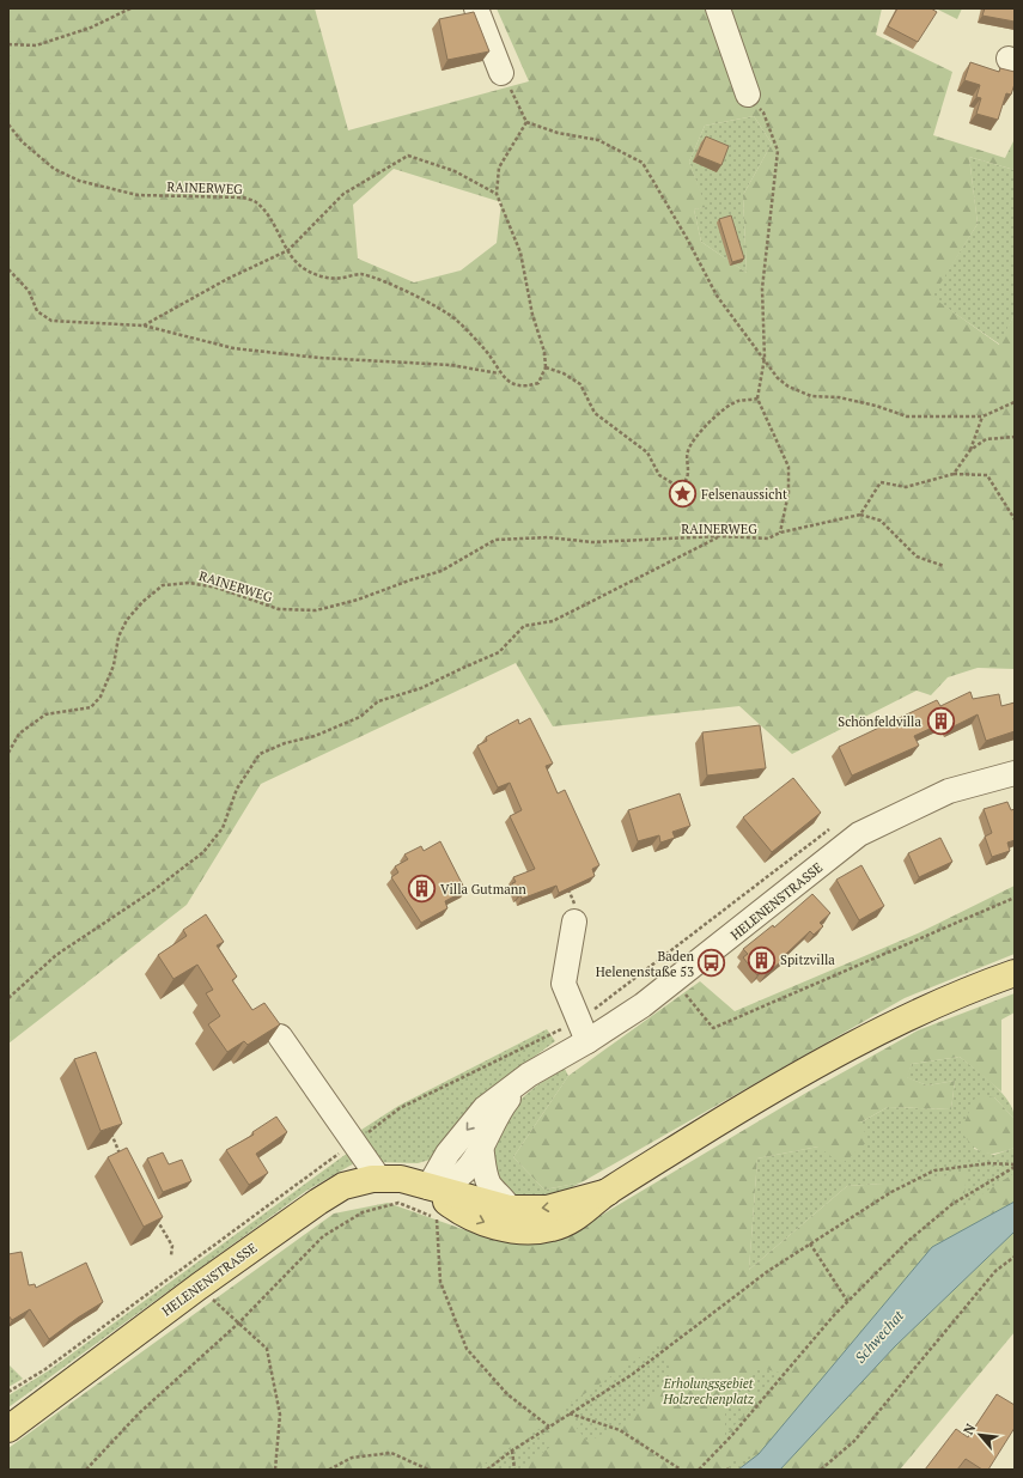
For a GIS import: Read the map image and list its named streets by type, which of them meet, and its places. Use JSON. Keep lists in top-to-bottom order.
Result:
{
  "streets": {
    "main road": ["HELENENSTRASSE"],
    "path": ["RAINERWEG"]
  },
  "water": ["Schwechat"],
  "parks": ["Erholungsgebiet Holzrechenplatz"],
  "places": {
    "place": ["Felsenaussicht"],
    "building": ["Schönfeldvilla", "Villa Gutmann", "Spitzvilla"],
    "bus stop": ["Baden Helenenstaße 53"]
  },
  "north": "top left"
}
